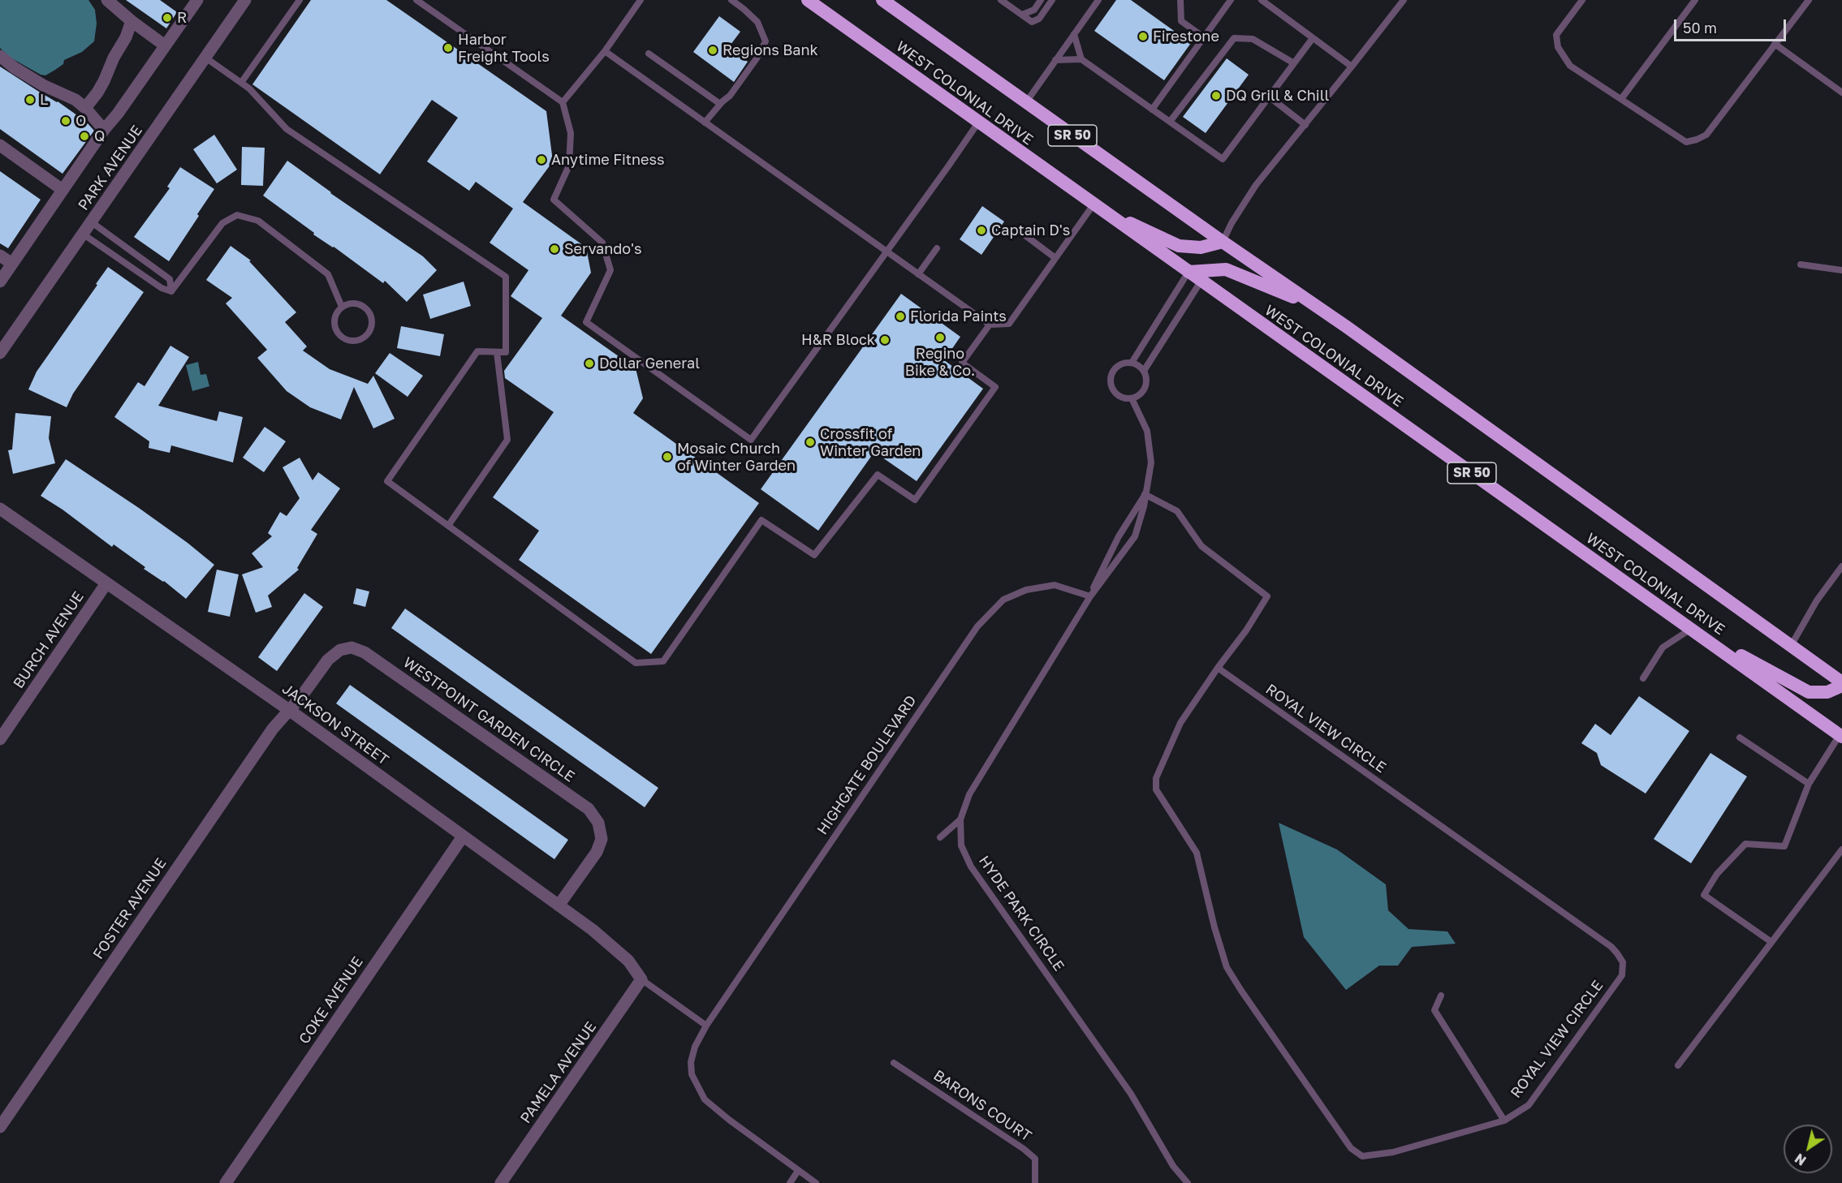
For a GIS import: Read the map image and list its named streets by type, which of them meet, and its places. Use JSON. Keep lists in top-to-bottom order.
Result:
{
  "streets": {
    "highway": ["WEST COLONIAL DRIVE", "SR 50"],
    "street": [
      "PARK AVENUE",
      "BURCH AVENUE",
      "WESTPOINT GARDEN CIRCLE",
      "JACKSON STREET",
      "FOSTER AVENUE",
      "COKE AVENUE",
      "PAMELA AVENUE"
    ],
    "lane": [
      "ROYAL VIEW CIRCLE",
      "HIGHGATE BOULEVARD",
      "HYDE PARK CIRCLE",
      "BARONS COURT"
    ]
  },
  "crossings": [
    ["BURCH AVENUE", "JACKSON STREET"],
    ["WESTPOINT GARDEN CIRCLE", "JACKSON STREET"],
    ["WESTPOINT GARDEN CIRCLE", "FOSTER AVENUE"],
    ["JACKSON STREET", "FOSTER AVENUE"],
    ["JACKSON STREET", "COKE AVENUE"],
    ["JACKSON STREET", "PAMELA AVENUE"],
    ["ROYAL VIEW CIRCLE", "HYDE PARK CIRCLE"],
    ["HIGHGATE BOULEVARD", "HYDE PARK CIRCLE"]
  ],
  "places": [
    "R",
    "Firestone",
    "Harbor Freight Tools",
    "Regions Bank",
    "DQ Grill & Chill",
    "L",
    "O",
    "Q",
    "Anytime Fitness",
    "Captain D's",
    "Servando's",
    "Florida Paints",
    "Regino Bike & Co.",
    "H&R Block",
    "Dollar General",
    "Crossfit of Winter Garden",
    "Mosaic Church of Winter Garden"
  ],
  "scale_bar": "50 m",
  "north": "bottom left"
}
